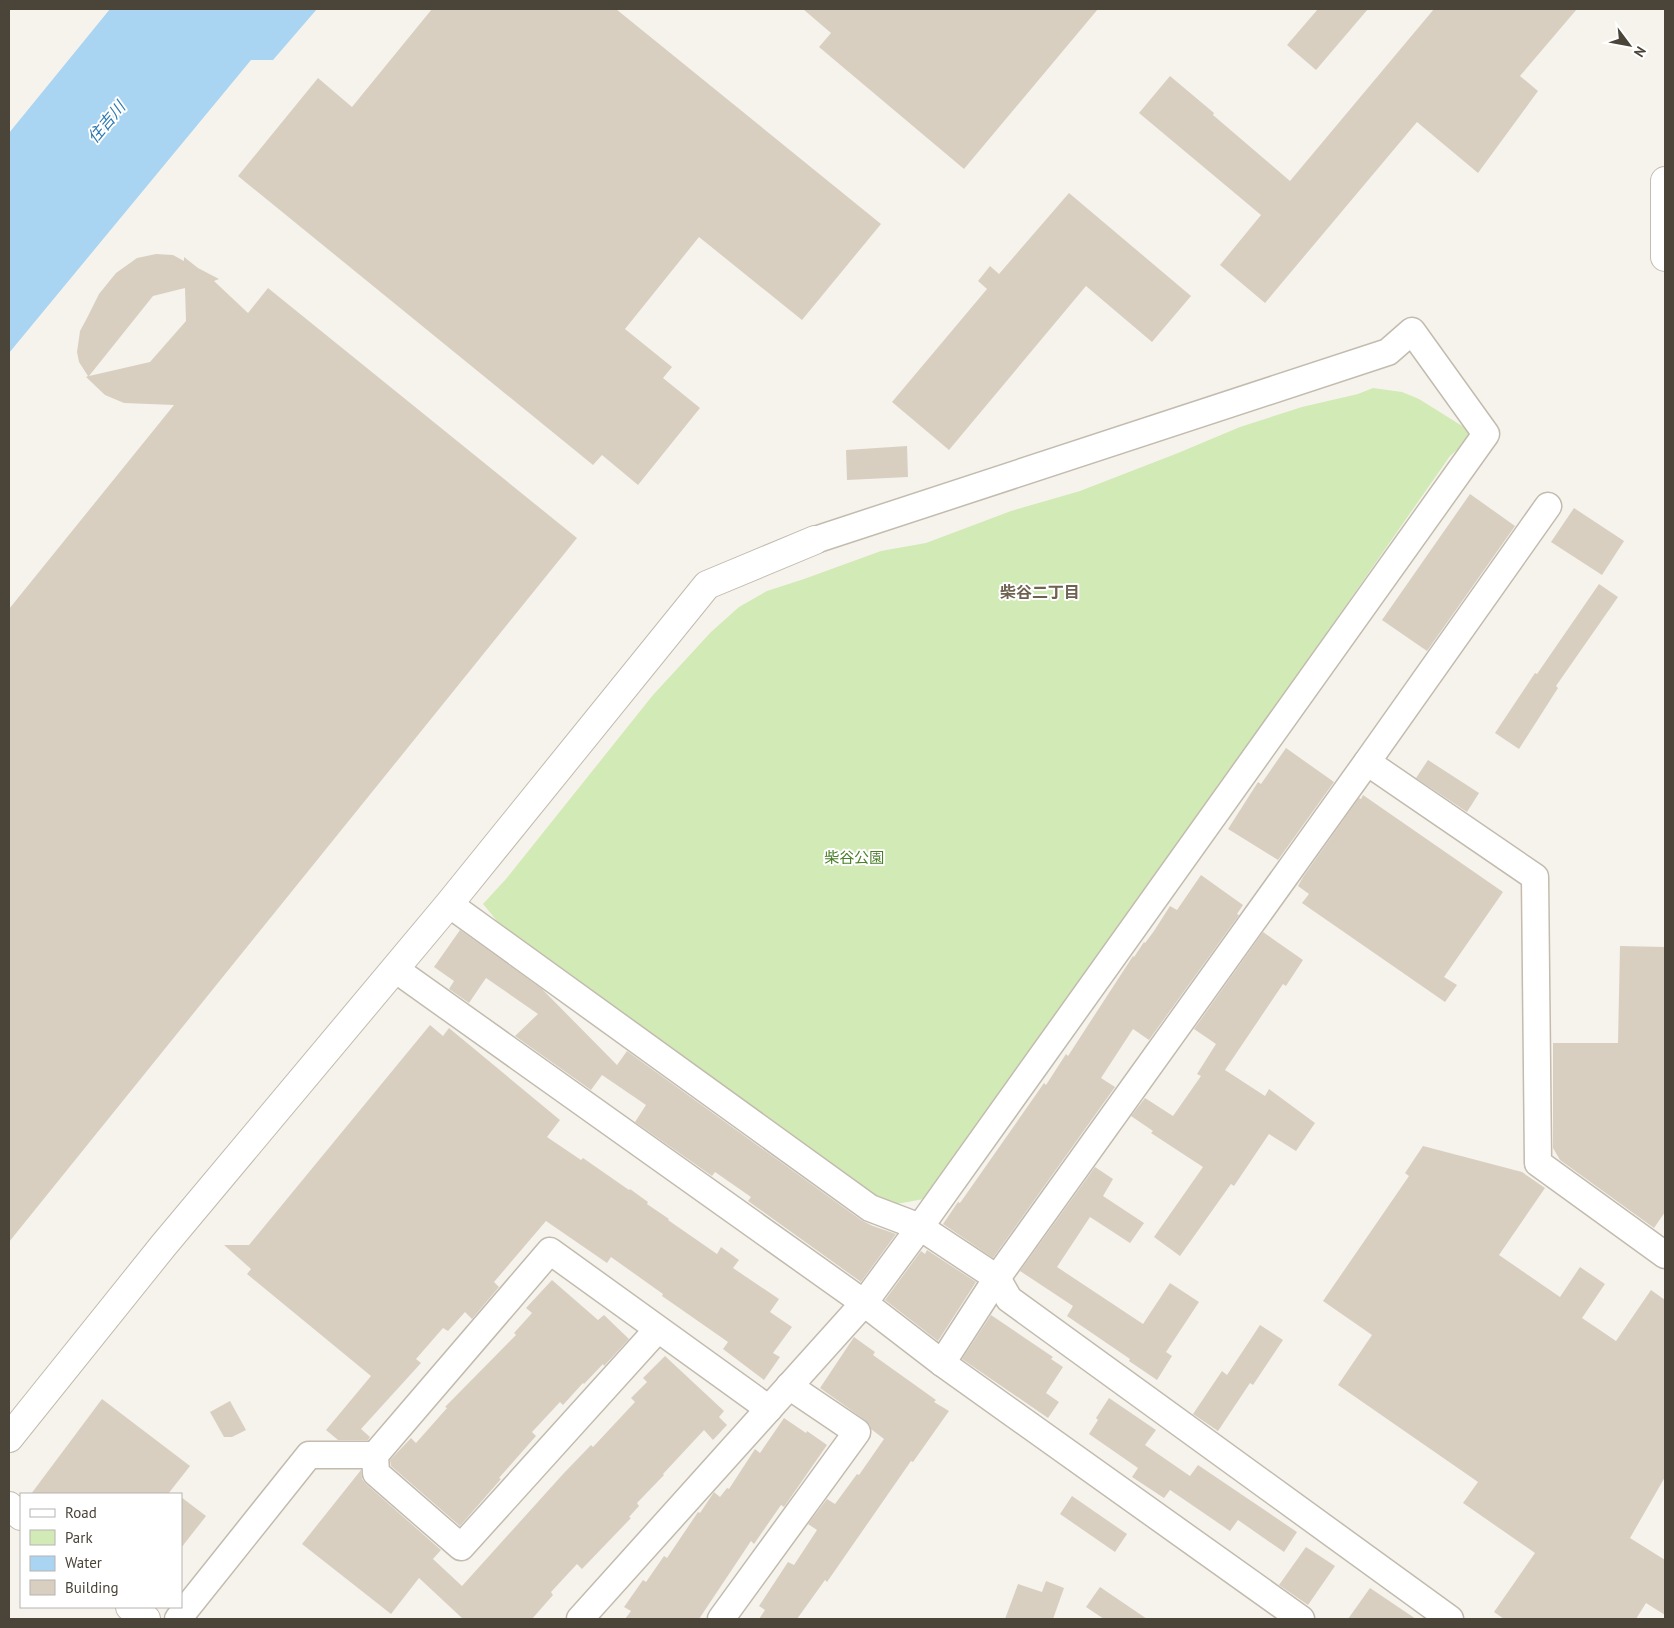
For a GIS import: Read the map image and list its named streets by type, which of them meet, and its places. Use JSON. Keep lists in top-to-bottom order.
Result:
{
  "districts": ["柴谷二丁目"],
  "water": ["住吉川"],
  "parks": ["柴谷公園"],
  "legend": [
    "Road",
    "Park",
    "Water",
    "Building"
  ],
  "north": "bottom right"
}
